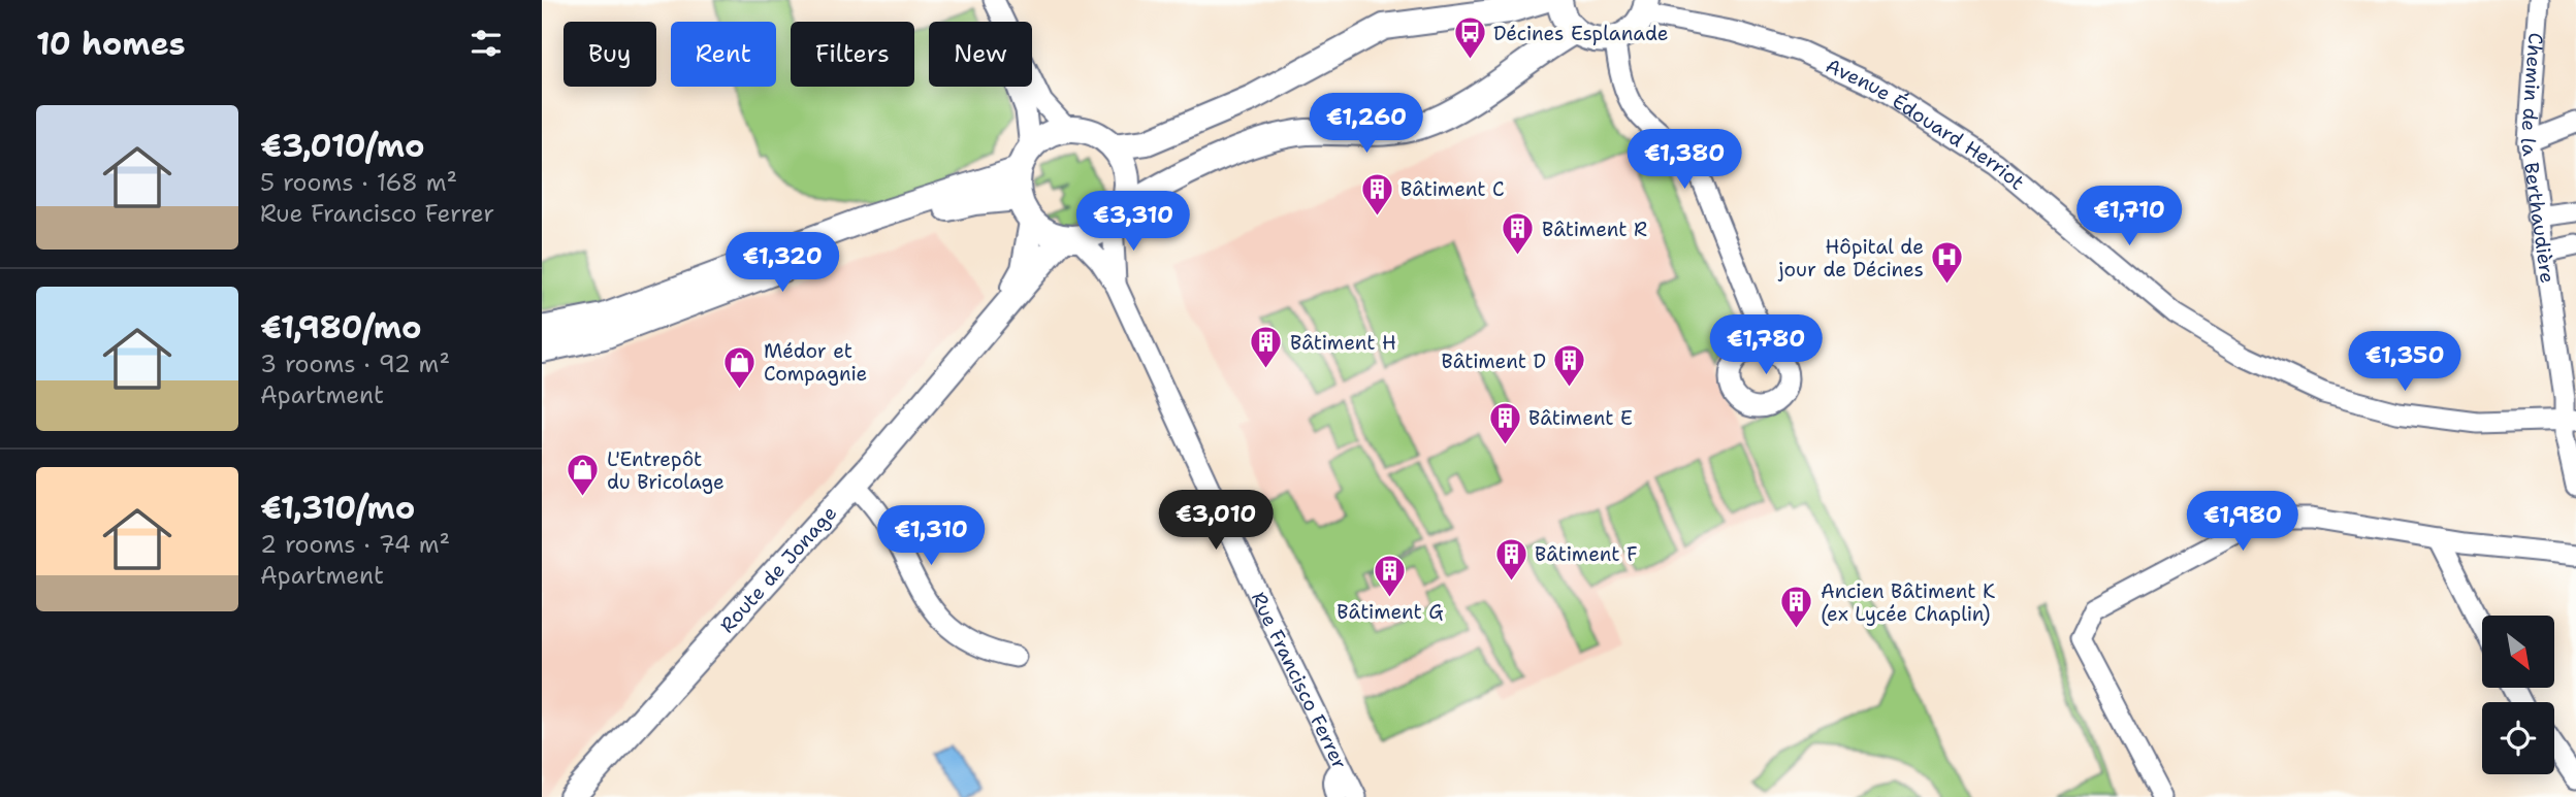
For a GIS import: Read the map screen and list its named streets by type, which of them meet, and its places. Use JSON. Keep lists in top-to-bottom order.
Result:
{
  "streets": {
    "main road": ["Route de Jonage"],
    "street": ["Avenue Édouard Herriot", "Chemin de la Berthaudière", "Rue Francisco Ferrer"]
  },
  "crossings": [
    ["Avenue Édouard Herriot", "Chemin de la Berthaudière"],
    ["Route de Jonage", "Rue Francisco Ferrer"]
  ],
  "places": {
    "bus stop": ["Décines Esplanade"],
    "building": [
      "Bâtiment C",
      "Bâtiment R",
      "Bâtiment H",
      "Bâtiment D",
      "Bâtiment E",
      "Bâtiment F",
      "Bâtiment G",
      "Ancien Bâtiment K (ex Lycée Chaplin)"
    ],
    "hospital": ["Hôpital de jour de Décines"],
    "shop": ["Médor et Compagnie", "L'Entrepôt du Bricolage"]
  },
  "north": "bottom right",
  "page": {
    "heading": "10 homes",
    "chip": [
      "Buy",
      "Rent",
      "Filters",
      "New"
    ],
    "list": [
      {
        "name": "€3,010/mo",
        "note": "5 rooms · 168 m² · Rue Francisco Ferrer"
      },
      {
        "name": "€1,980/mo",
        "note": "3 rooms · 92 m² · Apartment"
      },
      {
        "name": "€1,310/mo",
        "note": "2 rooms · 74 m² · Apartment"
      }
    ],
    "price": [
      "€1,260",
      "€1,380",
      "€1,710",
      "€3,310",
      "€1,320",
      "€1,780",
      "€1,350",
      "€3,010",
      "€1,980",
      "€1,310"
    ]
  }
}
